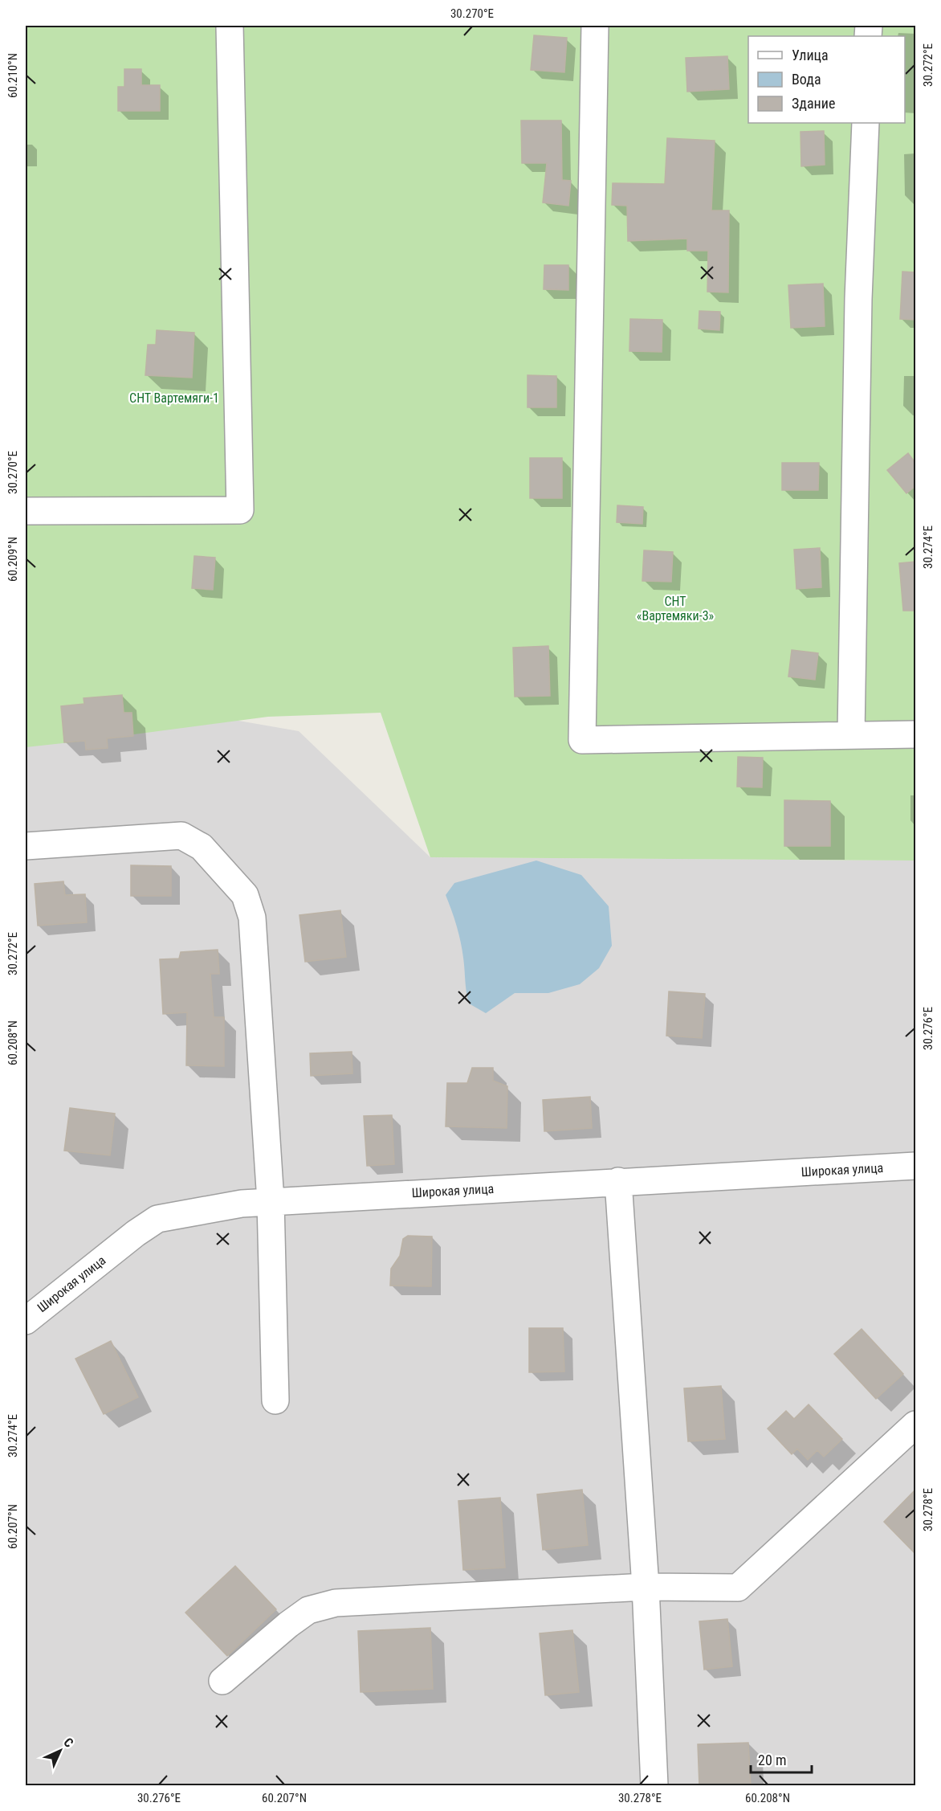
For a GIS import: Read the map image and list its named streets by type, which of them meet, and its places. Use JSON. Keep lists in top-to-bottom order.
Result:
{
  "streets": {
    "street": ["Широкая улица"]
  },
  "parks": ["СНТ Вартемяги-1", "СНТ «Вартемяки-3»"],
  "legend": ["Улица", "Вода", "Здание"],
  "scale_bar": "20 m",
  "north": "top right",
  "coordinates": [
    "30.270°E",
    "30.272°E",
    "60.210°N",
    "30.274°E",
    "60.209°N",
    "30.276°E",
    "60.208°N",
    "30.278°E",
    "60.207°N"
  ]
}
